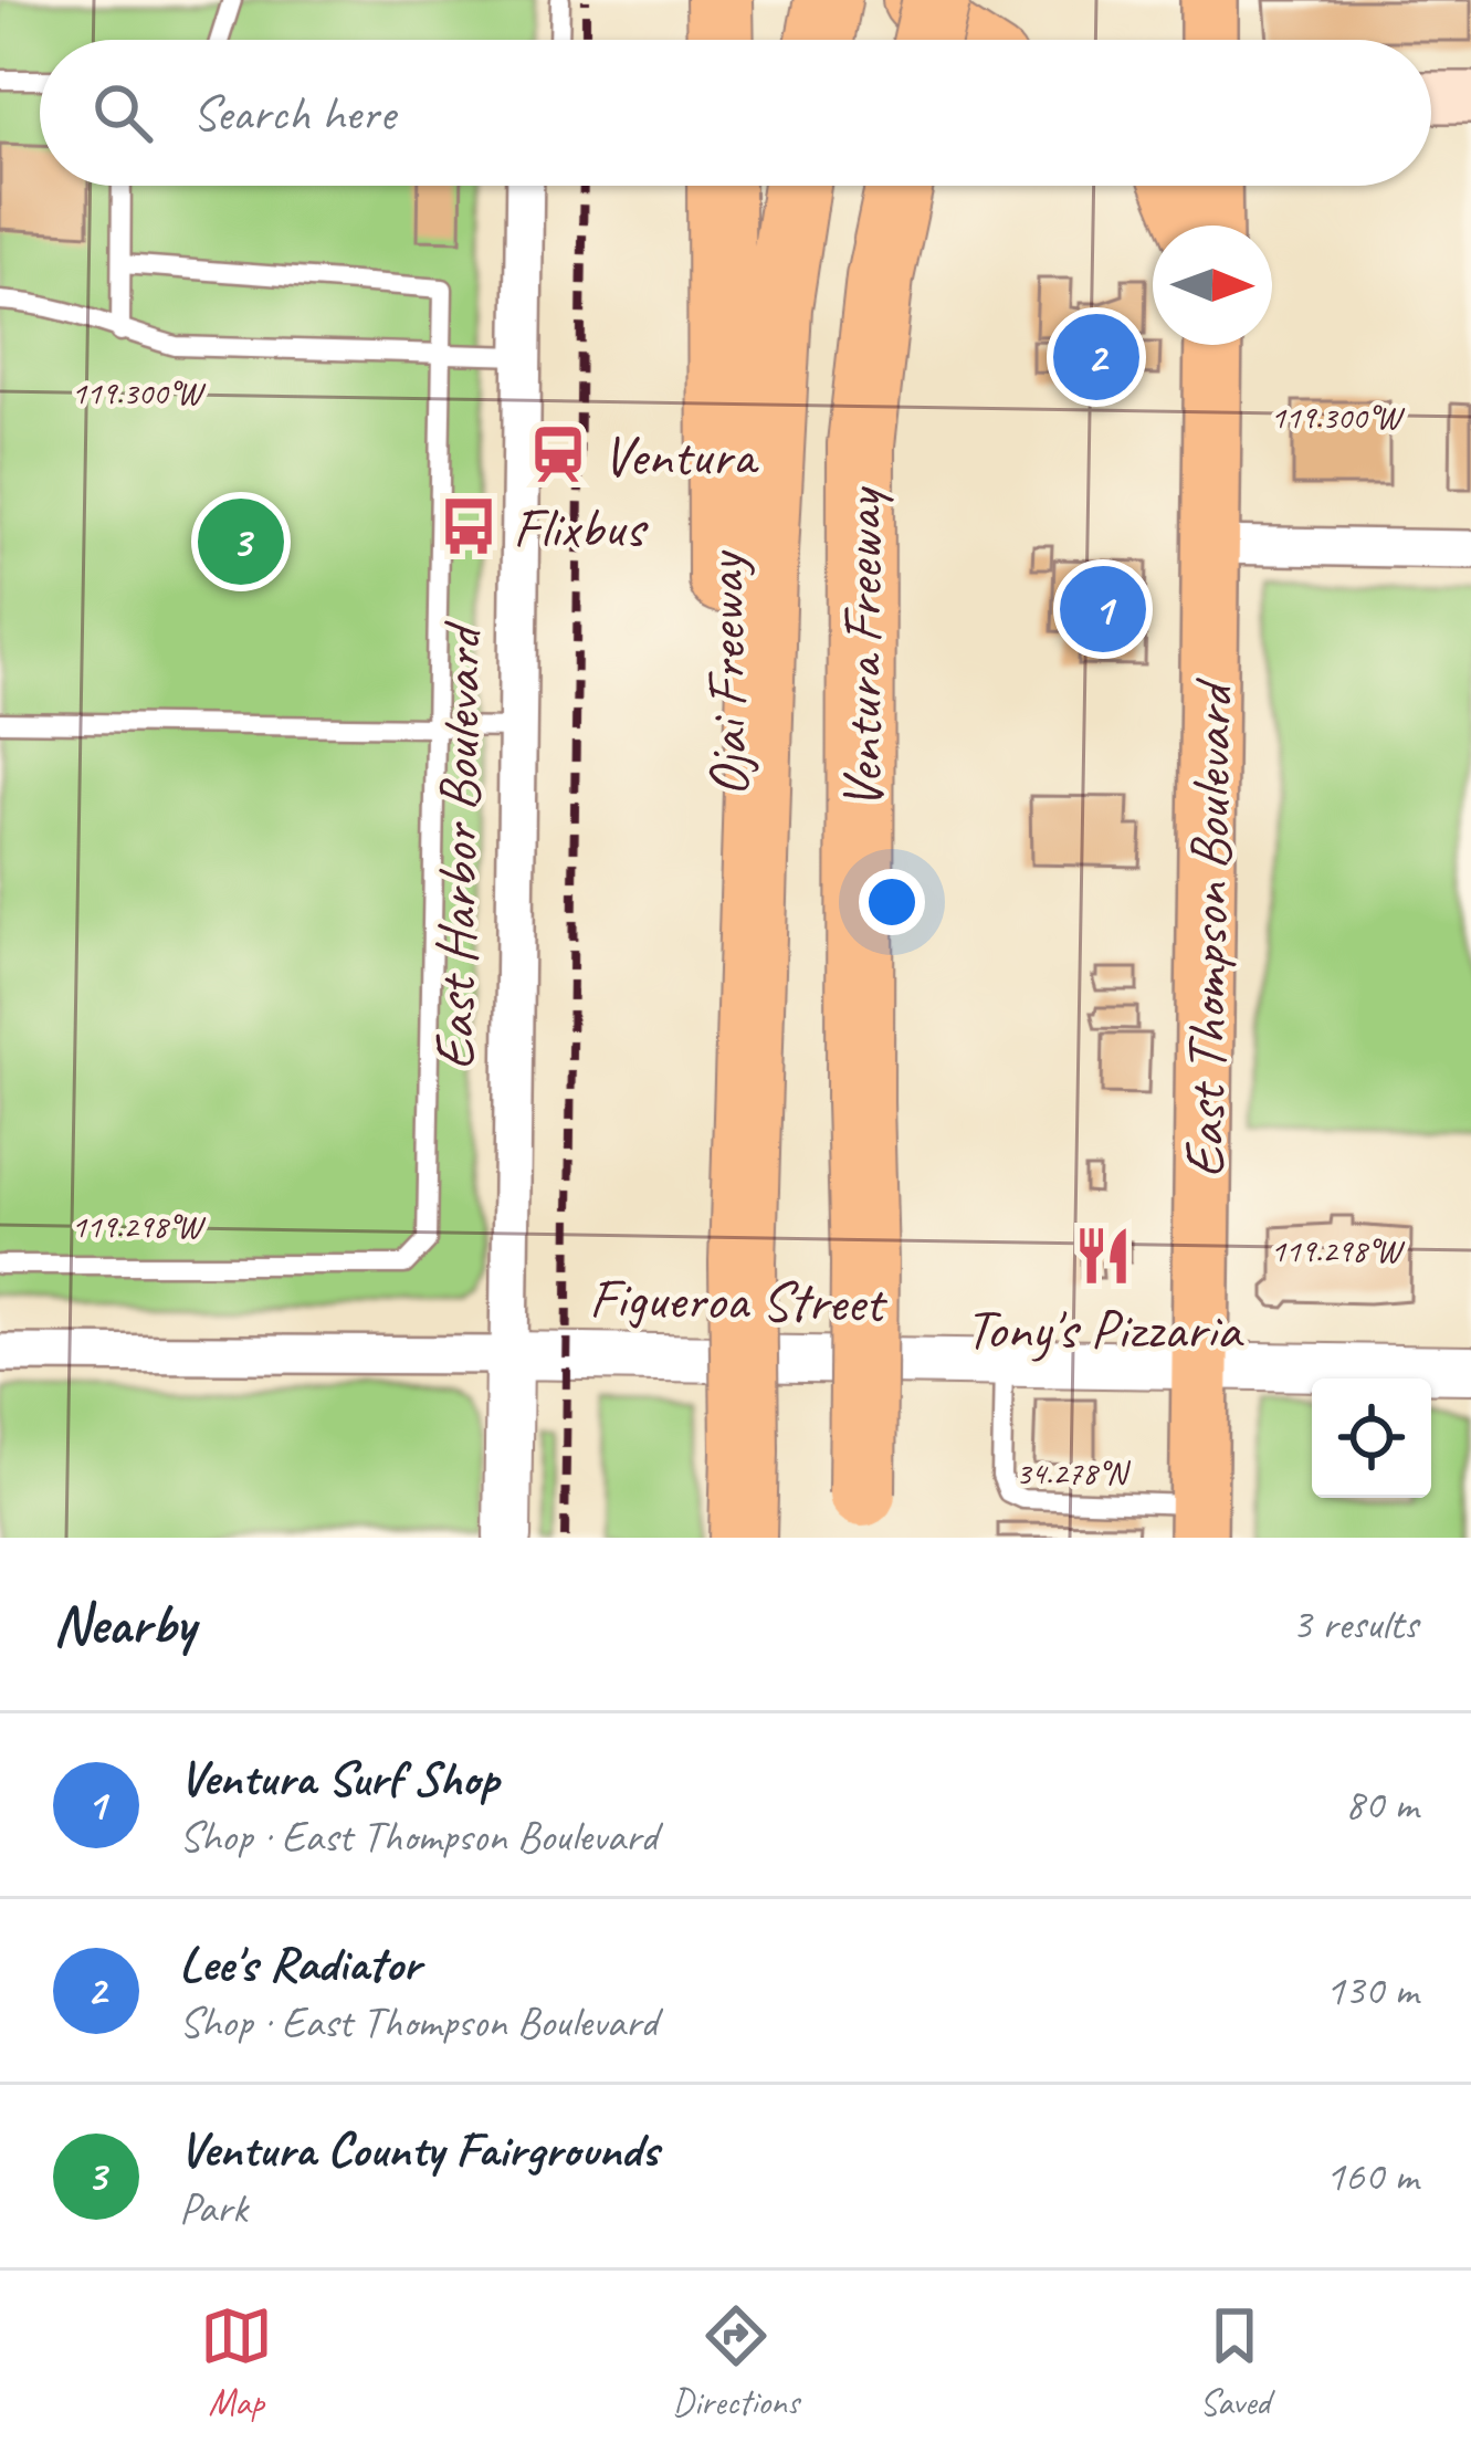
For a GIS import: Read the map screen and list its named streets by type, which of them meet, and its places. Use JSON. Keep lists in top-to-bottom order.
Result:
{
  "streets": {
    "highway": ["Ventura Freeway", "Ojai Freeway"],
    "main road": ["East Thompson Boulevard"],
    "street": ["East Harbor Boulevard", "Figueroa Street"]
  },
  "crossings": [
    ["Ventura Freeway", "Ojai Freeway"],
    ["East Harbor Boulevard", "Figueroa Street"],
    ["East Thompson Boulevard", "Figueroa Street"]
  ],
  "places": {
    "station": ["Ventura"],
    "bus stop": ["Flixbus"],
    "restaurant": ["Tony's Pizzaria"]
  },
  "north": "right",
  "page": {
    "search": "Search here",
    "pins": ["2", "3", "1"],
    "heading": ["Nearby", "3 results"],
    "list": [
      {
        "mark": "1",
        "name": "Ventura Surf Shop",
        "note": "Shop · East Thompson Boulevard",
        "value": "80 m"
      },
      {
        "mark": "2",
        "name": "Lee's Radiator",
        "note": "Shop · East Thompson Boulevard",
        "value": "130 m"
      },
      {
        "mark": "3",
        "name": "Ventura County Fairgrounds",
        "note": "Park",
        "value": "160 m"
      }
    ],
    "nav": ["Map", "Directions", "Saved"]
  },
  "coordinates": ["119.300°W", "119.298°W", "34.278°N"]
}
